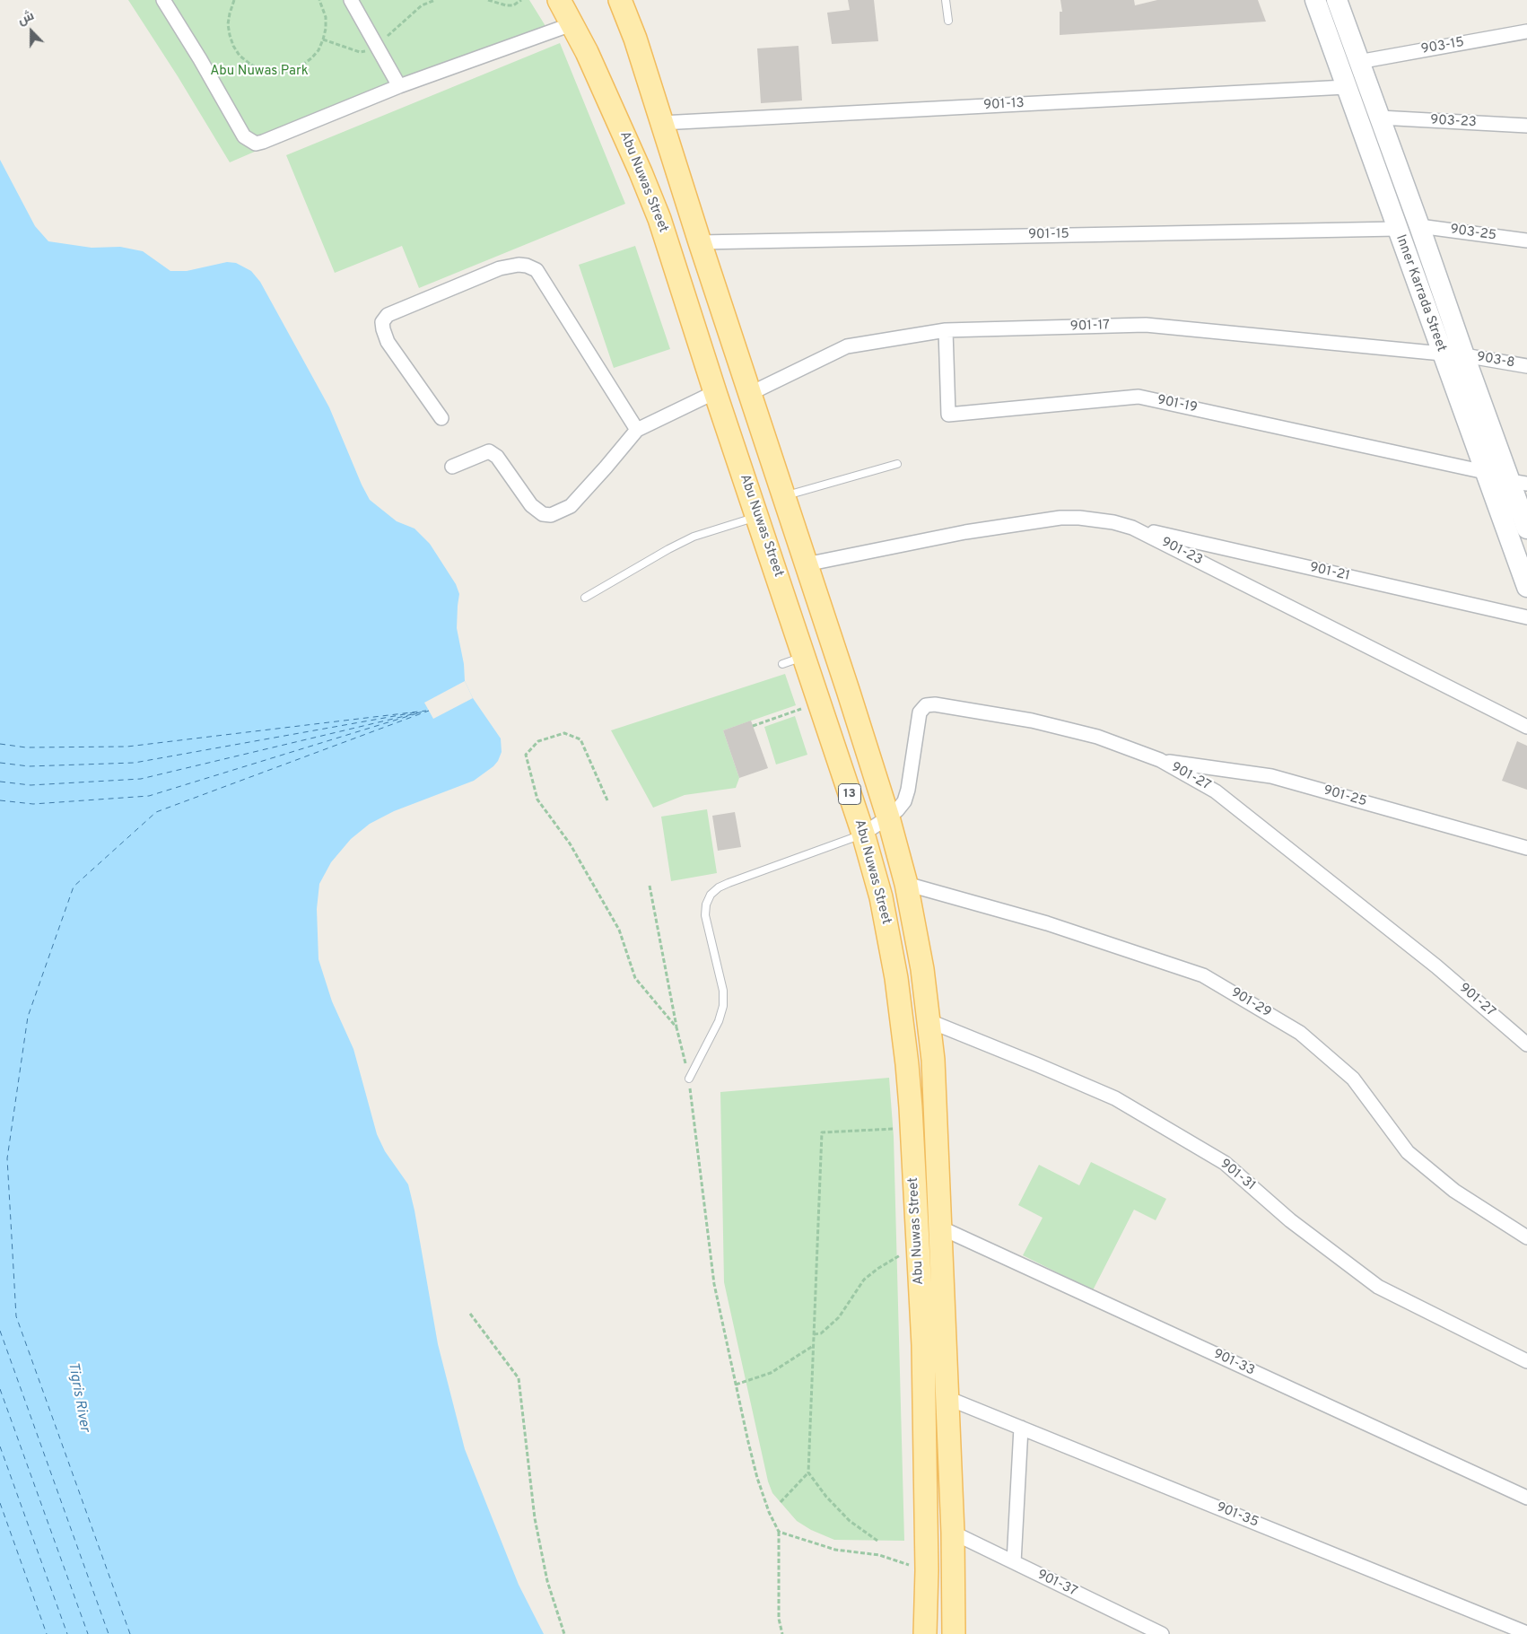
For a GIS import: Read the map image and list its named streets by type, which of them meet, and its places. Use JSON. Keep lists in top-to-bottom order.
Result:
{
  "streets": {
    "main road": ["Abu Nuwas Street", "Inner Karrada Street", "13"],
    "street": [
      "903-15",
      "901-13",
      "903-23",
      "903-25",
      "901-15",
      "901-17",
      "903-8",
      "901-19",
      "901-23",
      "901-21",
      "901-27",
      "901-25",
      "901-29",
      "901-31",
      "901-33",
      "901-35",
      "901-37"
    ]
  },
  "crossings": [
    ["903-15", "Inner Karrada Street"],
    ["901-13", "Abu Nuwas Street"],
    ["901-13", "Inner Karrada Street"],
    ["903-23", "Inner Karrada Street"],
    ["Abu Nuwas Street", "901-15"],
    ["Abu Nuwas Street", "901-17"],
    ["Abu Nuwas Street", "901-23"],
    ["Abu Nuwas Street", "901-27"],
    ["Abu Nuwas Street", "901-29"],
    ["Abu Nuwas Street", "901-31"],
    ["Abu Nuwas Street", "901-33"],
    ["Abu Nuwas Street", "901-35"],
    ["Abu Nuwas Street", "901-37"],
    ["903-25", "Inner Karrada Street"],
    ["901-15", "Inner Karrada Street"],
    ["Inner Karrada Street", "901-17"],
    ["Inner Karrada Street", "903-8"],
    ["Inner Karrada Street", "901-19"],
    ["901-17", "901-19"],
    ["901-23", "901-21"],
    ["901-27", "901-25"]
  ],
  "water": ["Tigris River"],
  "parks": ["Abu Nuwas Park"],
  "north": "top"
}
